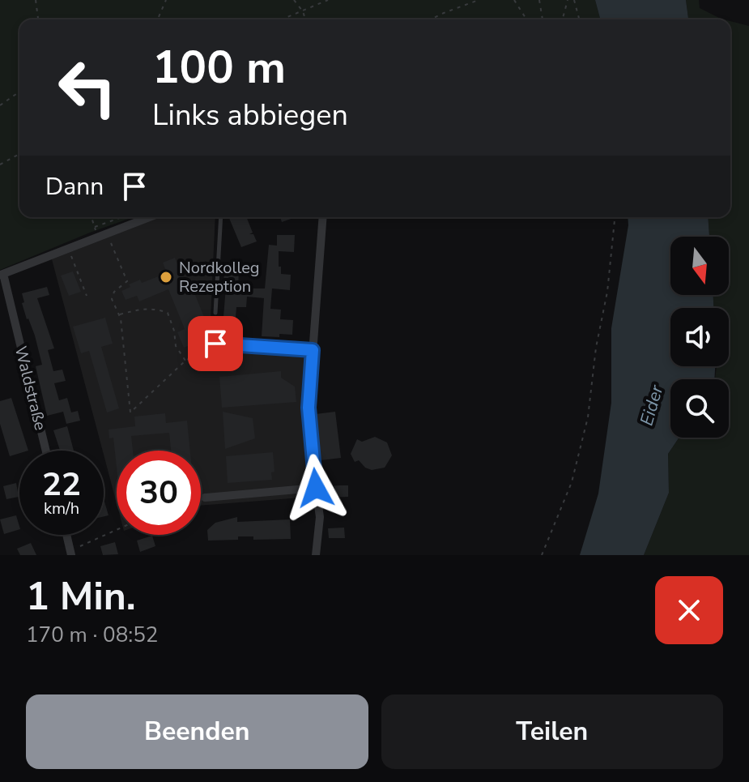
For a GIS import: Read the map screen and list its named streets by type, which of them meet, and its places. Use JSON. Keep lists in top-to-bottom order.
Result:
{
  "streets": {
    "street": ["Waldstraße"]
  },
  "water": ["Eider"],
  "places": ["Nordkolleg Rezeption"],
  "north": "bottom",
  "page": {
    "turn": ["100 m", "Links abbiegen"],
    "then": "Dann",
    "speed": "22 km/h",
    "limit": "30",
    "heading": ["1 Min.", "170 m · 08:52"],
    "buttons": ["Beenden", "Teilen"]
  }
}
